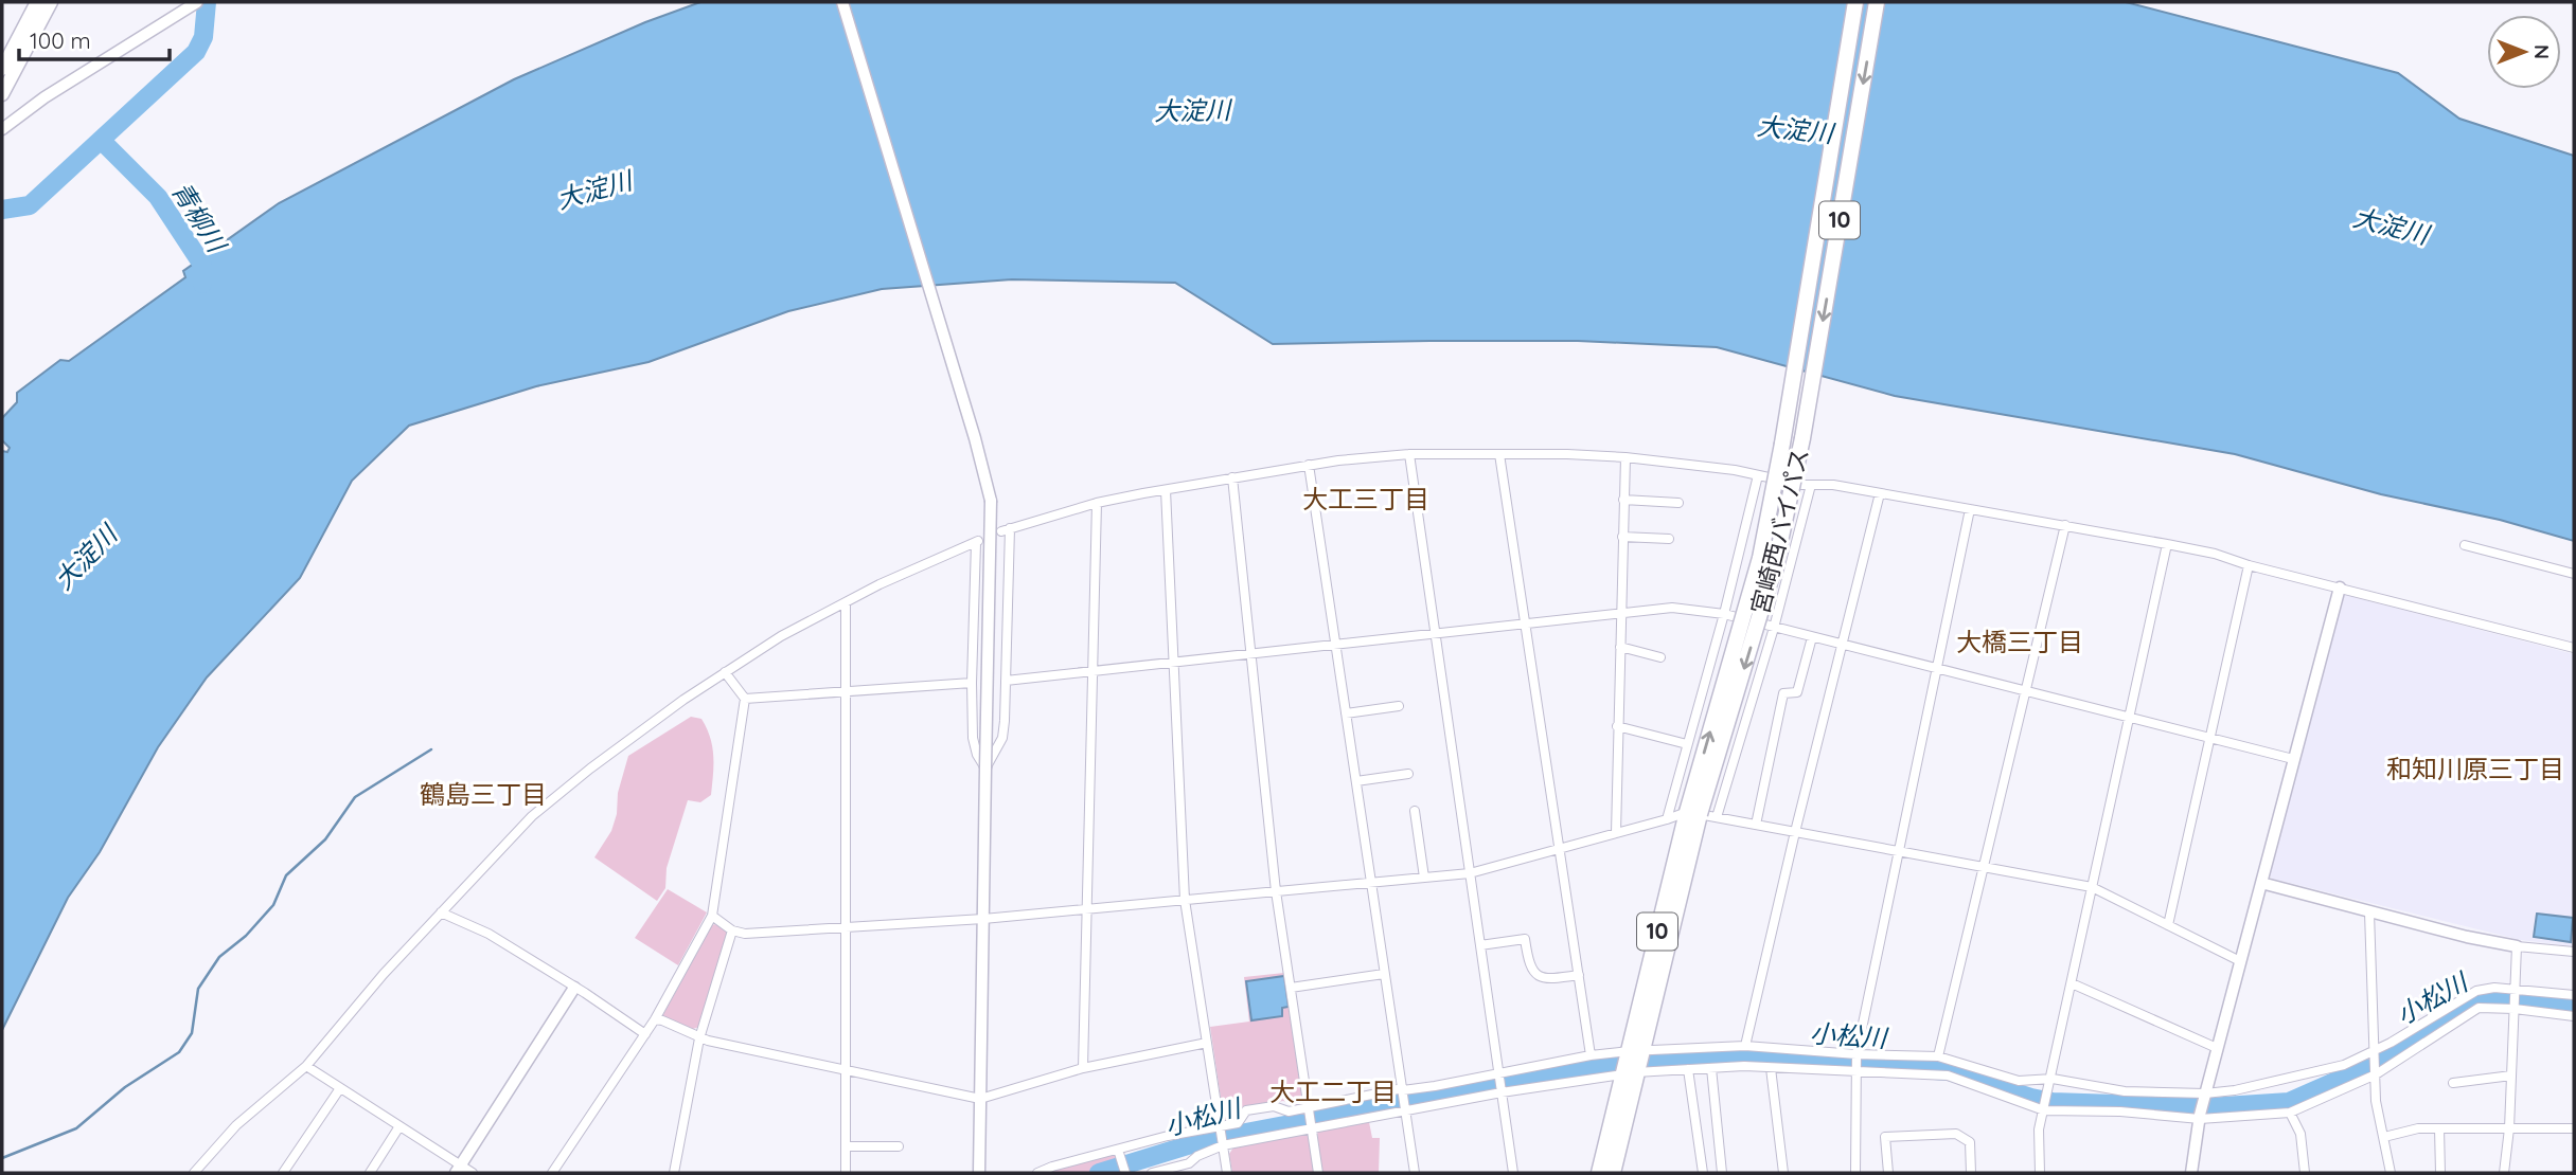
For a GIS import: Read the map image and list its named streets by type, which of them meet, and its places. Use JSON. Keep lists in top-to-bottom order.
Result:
{
  "streets": {
    "highway": ["10", "宮崎西バイパス"]
  },
  "crossings": [
    ["10", "宮崎西バイパス"]
  ],
  "districts": [
    "大工三丁目",
    "大橋三丁目",
    "和知川原三丁目",
    "鶴島三丁目",
    "大工二丁目"
  ],
  "water": ["大淀川", "青柳川", "小松川"],
  "scale_bar": "100 m",
  "north": "right"
}
